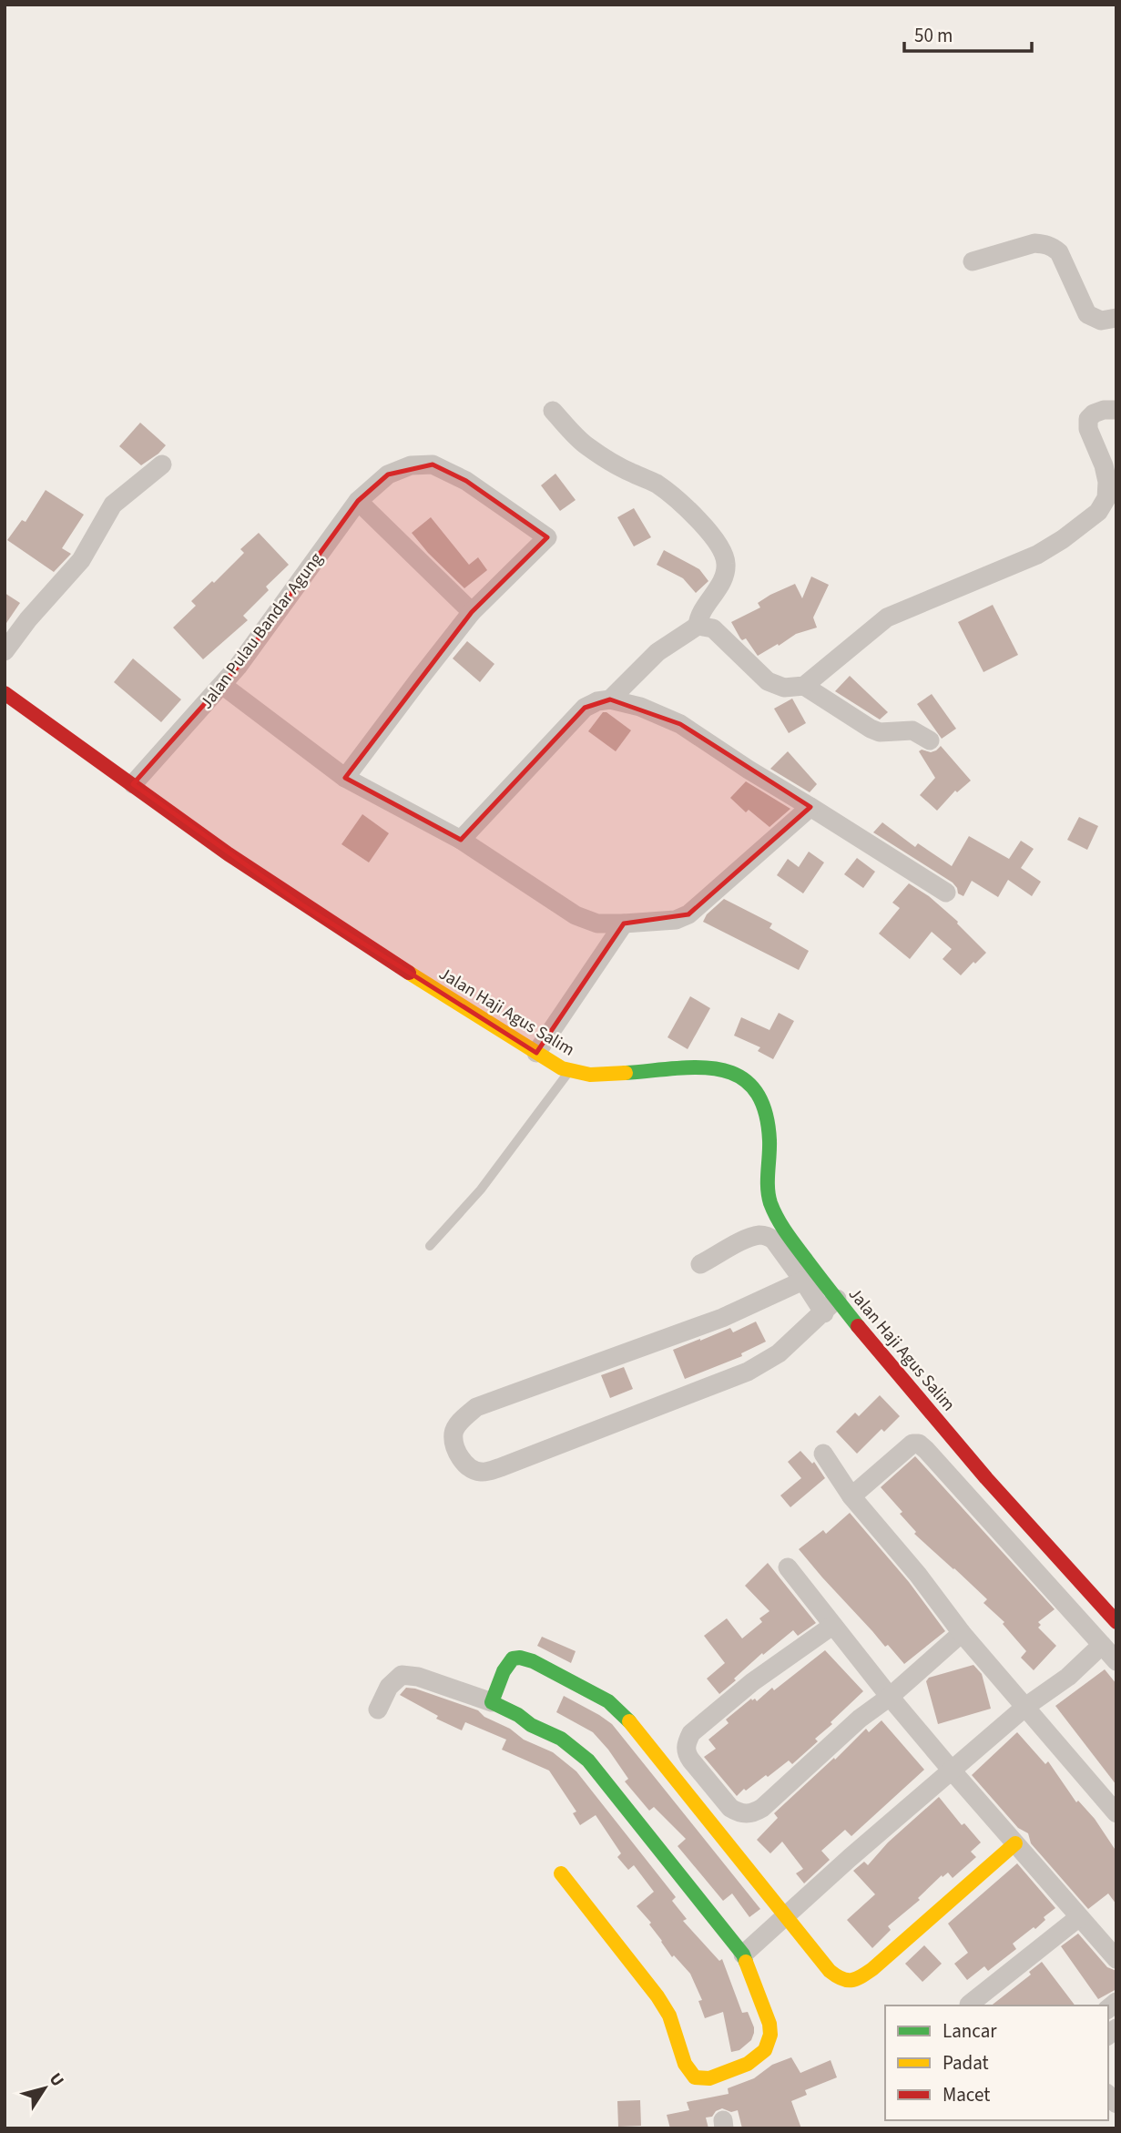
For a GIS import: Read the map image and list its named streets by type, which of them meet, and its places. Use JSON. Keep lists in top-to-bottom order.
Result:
{
  "streets": {
    "street": ["Jalan Pulau Bandar Agung", "Jalan Haji Agus Salim"]
  },
  "crossings": [
    ["Jalan Pulau Bandar Agung", "Jalan Haji Agus Salim"]
  ],
  "legend": ["Lancar", "Padat", "Macet"],
  "scale_bar": "50 m",
  "north": "top right"
}
